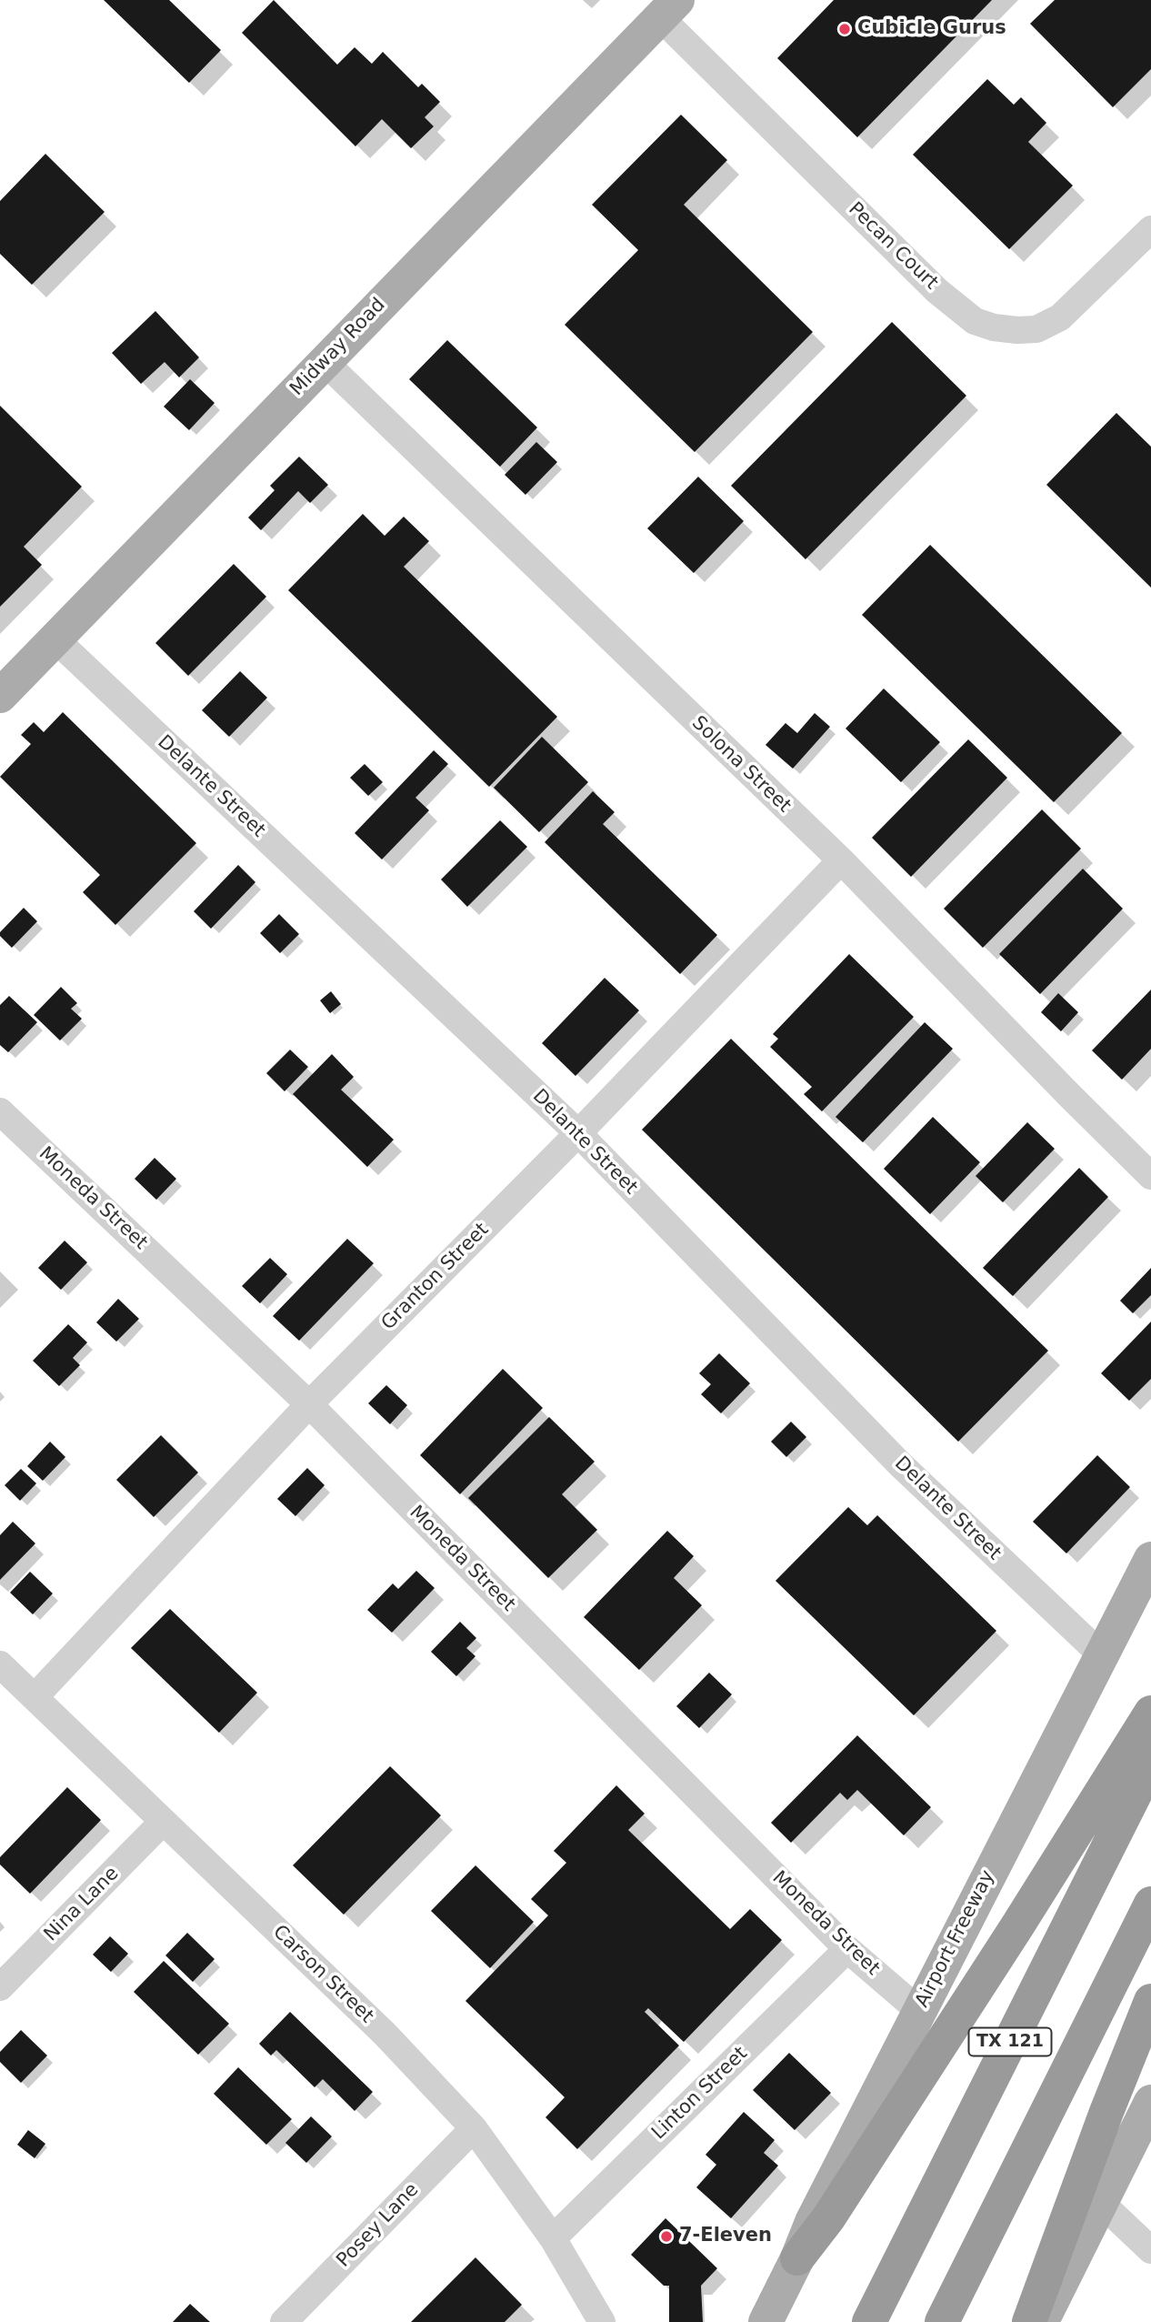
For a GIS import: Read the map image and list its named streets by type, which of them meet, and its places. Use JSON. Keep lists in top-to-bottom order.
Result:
{
  "streets": {
    "highway": ["TX 121"],
    "main road": ["Midway Road", "Airport Freeway"],
    "street": [
      "Pecan Court",
      "Solona Street",
      "Delante Street",
      "Moneda Street",
      "Granton Street",
      "Nina Lane",
      "Carson Street",
      "Linton Street",
      "Posey Lane"
    ]
  },
  "crossings": [
    ["Pecan Court", "Midway Road"],
    ["Midway Road", "Solona Street"],
    ["Midway Road", "Delante Street"],
    ["Solona Street", "Granton Street"],
    ["Delante Street", "Granton Street"],
    ["Delante Street", "Airport Freeway"],
    ["Moneda Street", "Granton Street"],
    ["Moneda Street", "Airport Freeway"],
    ["Moneda Street", "Linton Street"],
    ["Granton Street", "Carson Street"],
    ["Nina Lane", "Carson Street"],
    ["Carson Street", "Linton Street"],
    ["Carson Street", "Posey Lane"]
  ],
  "places": ["Cubicle Gurus", "7-Eleven"]
}
